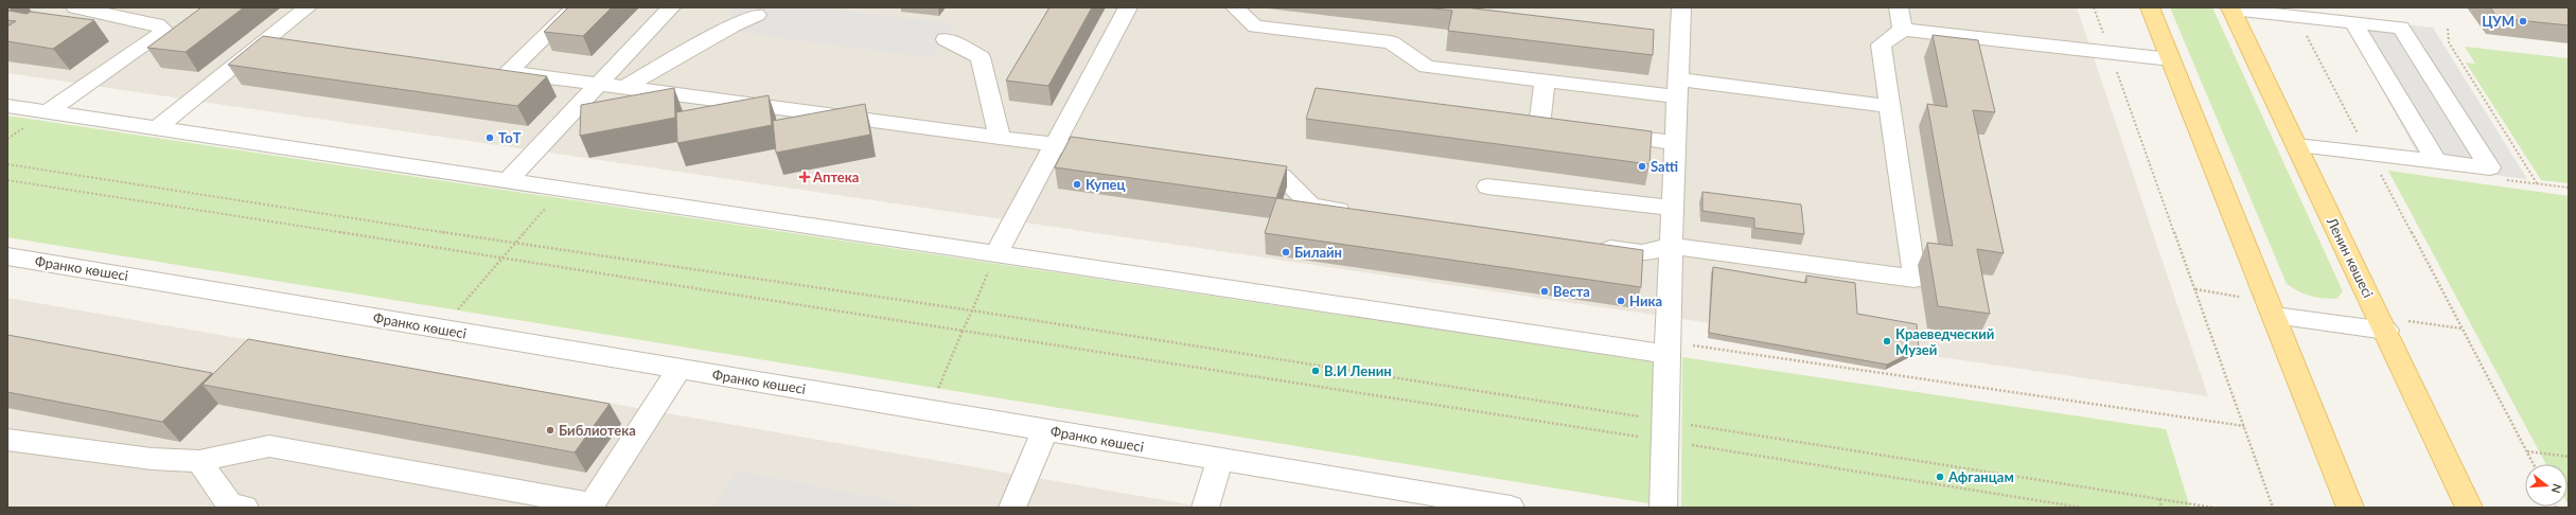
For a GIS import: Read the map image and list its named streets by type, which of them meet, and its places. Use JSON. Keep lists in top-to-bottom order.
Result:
{
  "streets": {
    "main road": ["Ленин көшесі"],
    "street": ["Франко көшесі"]
  },
  "places": {
    "other": [
      "ЦУМ",
      "ТоТ",
      "Satti",
      "Купец",
      "Билайн",
      "Веста",
      "Ника",
      "Краеведческий Музей",
      "В.И Ленин",
      "Библиотека",
      "Афганцам"
    ],
    "health": ["Аптека"]
  },
  "north": "right"
}
